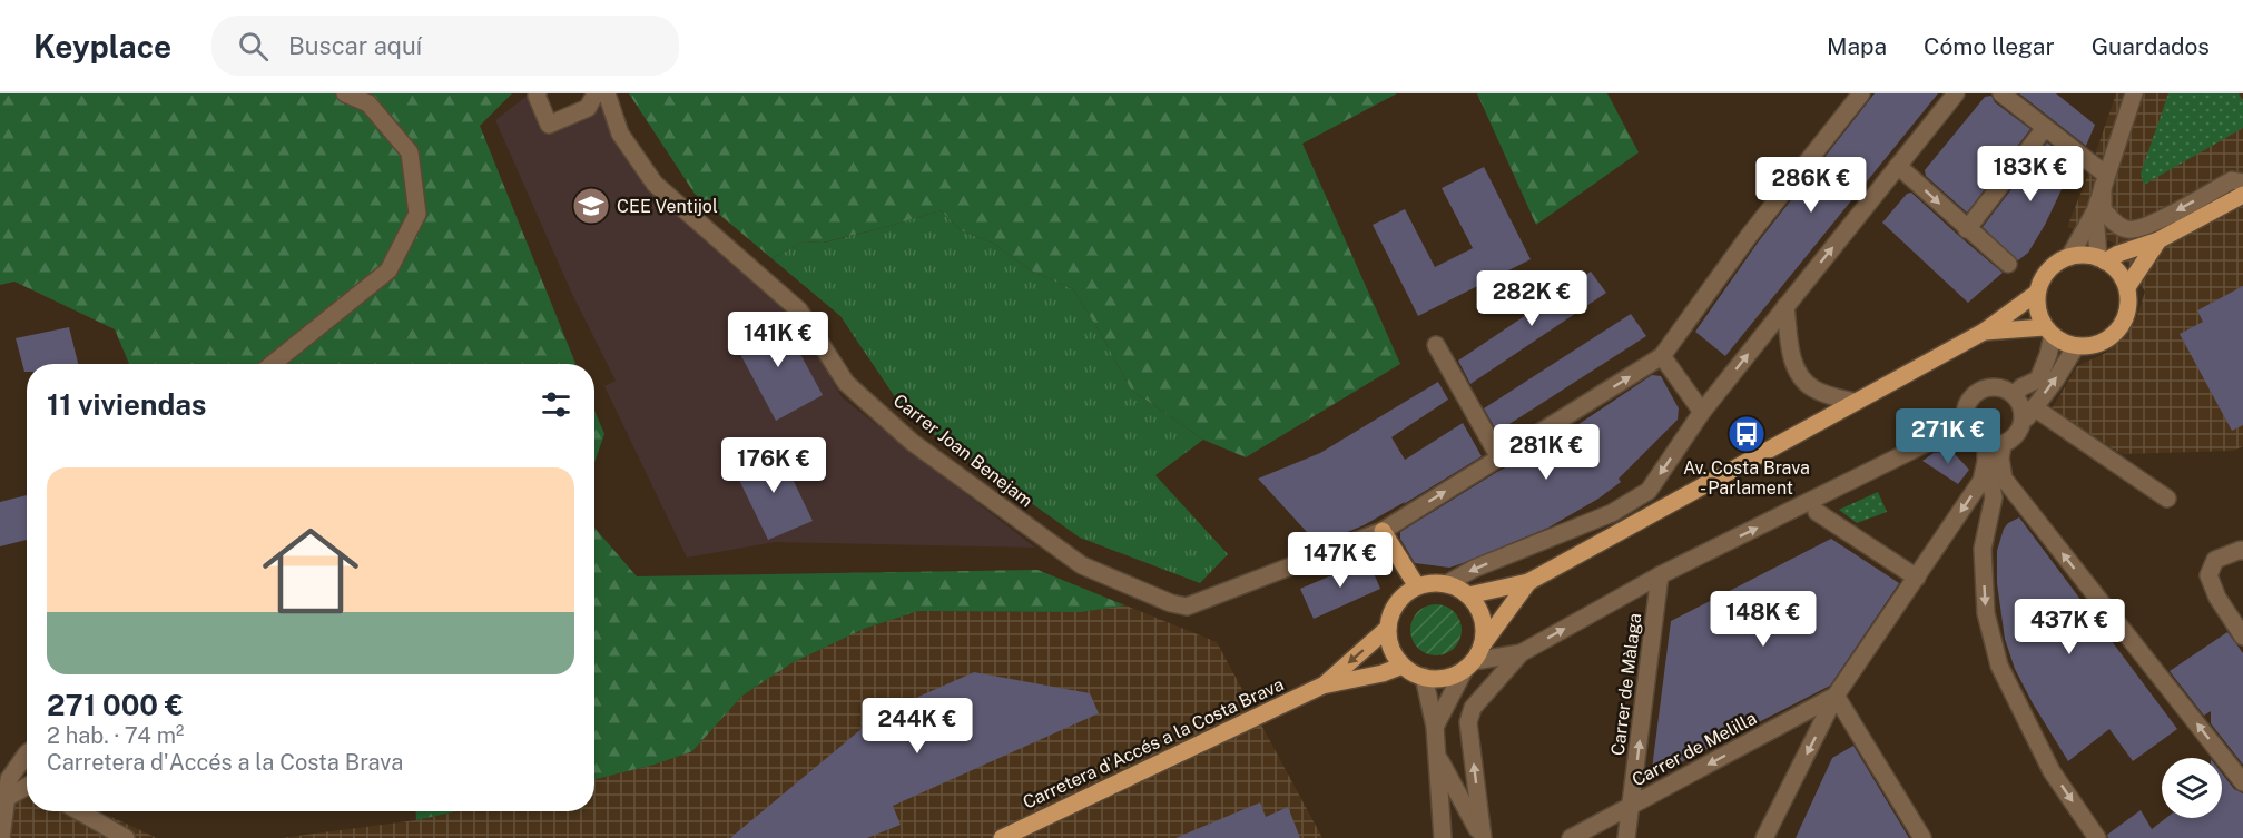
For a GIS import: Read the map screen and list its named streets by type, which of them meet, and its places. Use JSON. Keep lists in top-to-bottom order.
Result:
{
  "streets": {
    "main road": ["Carretera d'Accés a la Costa Brava"],
    "street": ["Carrer Joan Benejam", "Carrer de Màlaga", "Carrer de Melilla"]
  },
  "crossings": [
    ["Carrer de Màlaga", "Carrer de Melilla"]
  ],
  "one_way": ["Carrer de Màlaga", "Carrer de Melilla"],
  "places": {
    "school or university": ["CEE Ventijol"],
    "bus stop": ["Av. Costa Brava - Parlament"]
  },
  "page": {
    "header": "Keyplace",
    "search": "Buscar aquí",
    "nav": ["Mapa", "Cómo llegar", "Guardados"],
    "price": [
      "183K €",
      "286K €",
      "282K €",
      "141K €",
      "271K €",
      "281K €",
      "176K €",
      "147K €",
      "148K €",
      "437K €",
      "244K €"
    ],
    "heading": "11 viviendas",
    "list": [
      {
        "name": "271 000 €",
        "note": "2 hab. · 74 m² · Carretera d'Accés a la Costa Brava"
      }
    ]
  }
}
